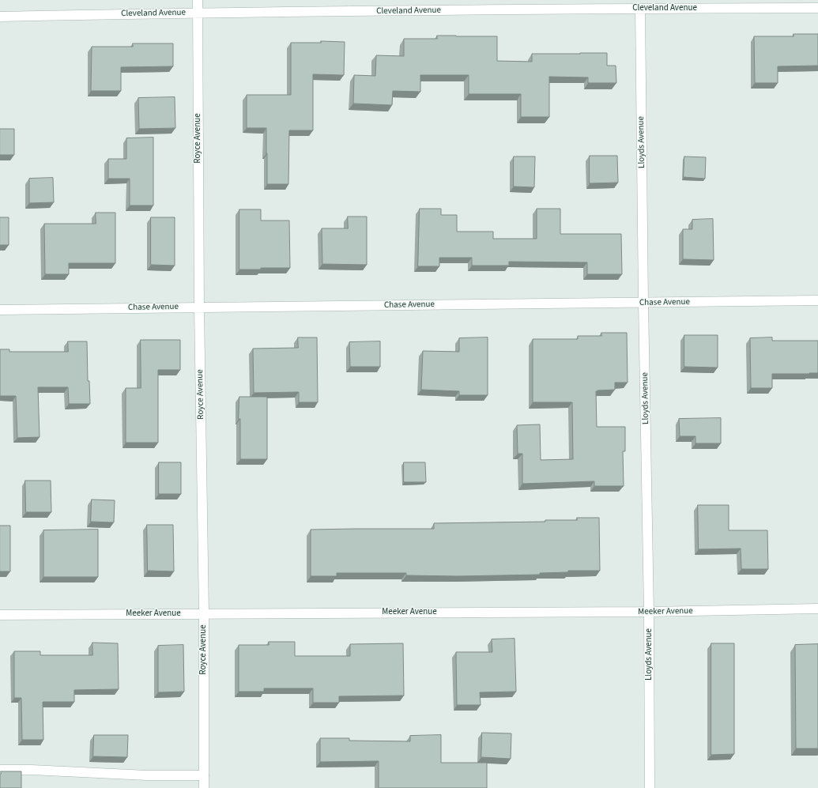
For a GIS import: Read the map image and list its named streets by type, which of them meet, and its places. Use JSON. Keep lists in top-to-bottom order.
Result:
{
  "streets": {
    "street": [
      "Cleveland Avenue",
      "Royce Avenue",
      "Lloyds Avenue",
      "Chase Avenue",
      "Meeker Avenue"
    ]
  },
  "crossings": [
    ["Cleveland Avenue", "Royce Avenue"],
    ["Cleveland Avenue", "Lloyds Avenue"],
    ["Royce Avenue", "Chase Avenue"],
    ["Royce Avenue", "Meeker Avenue"],
    ["Lloyds Avenue", "Chase Avenue"],
    ["Lloyds Avenue", "Meeker Avenue"]
  ]
}
